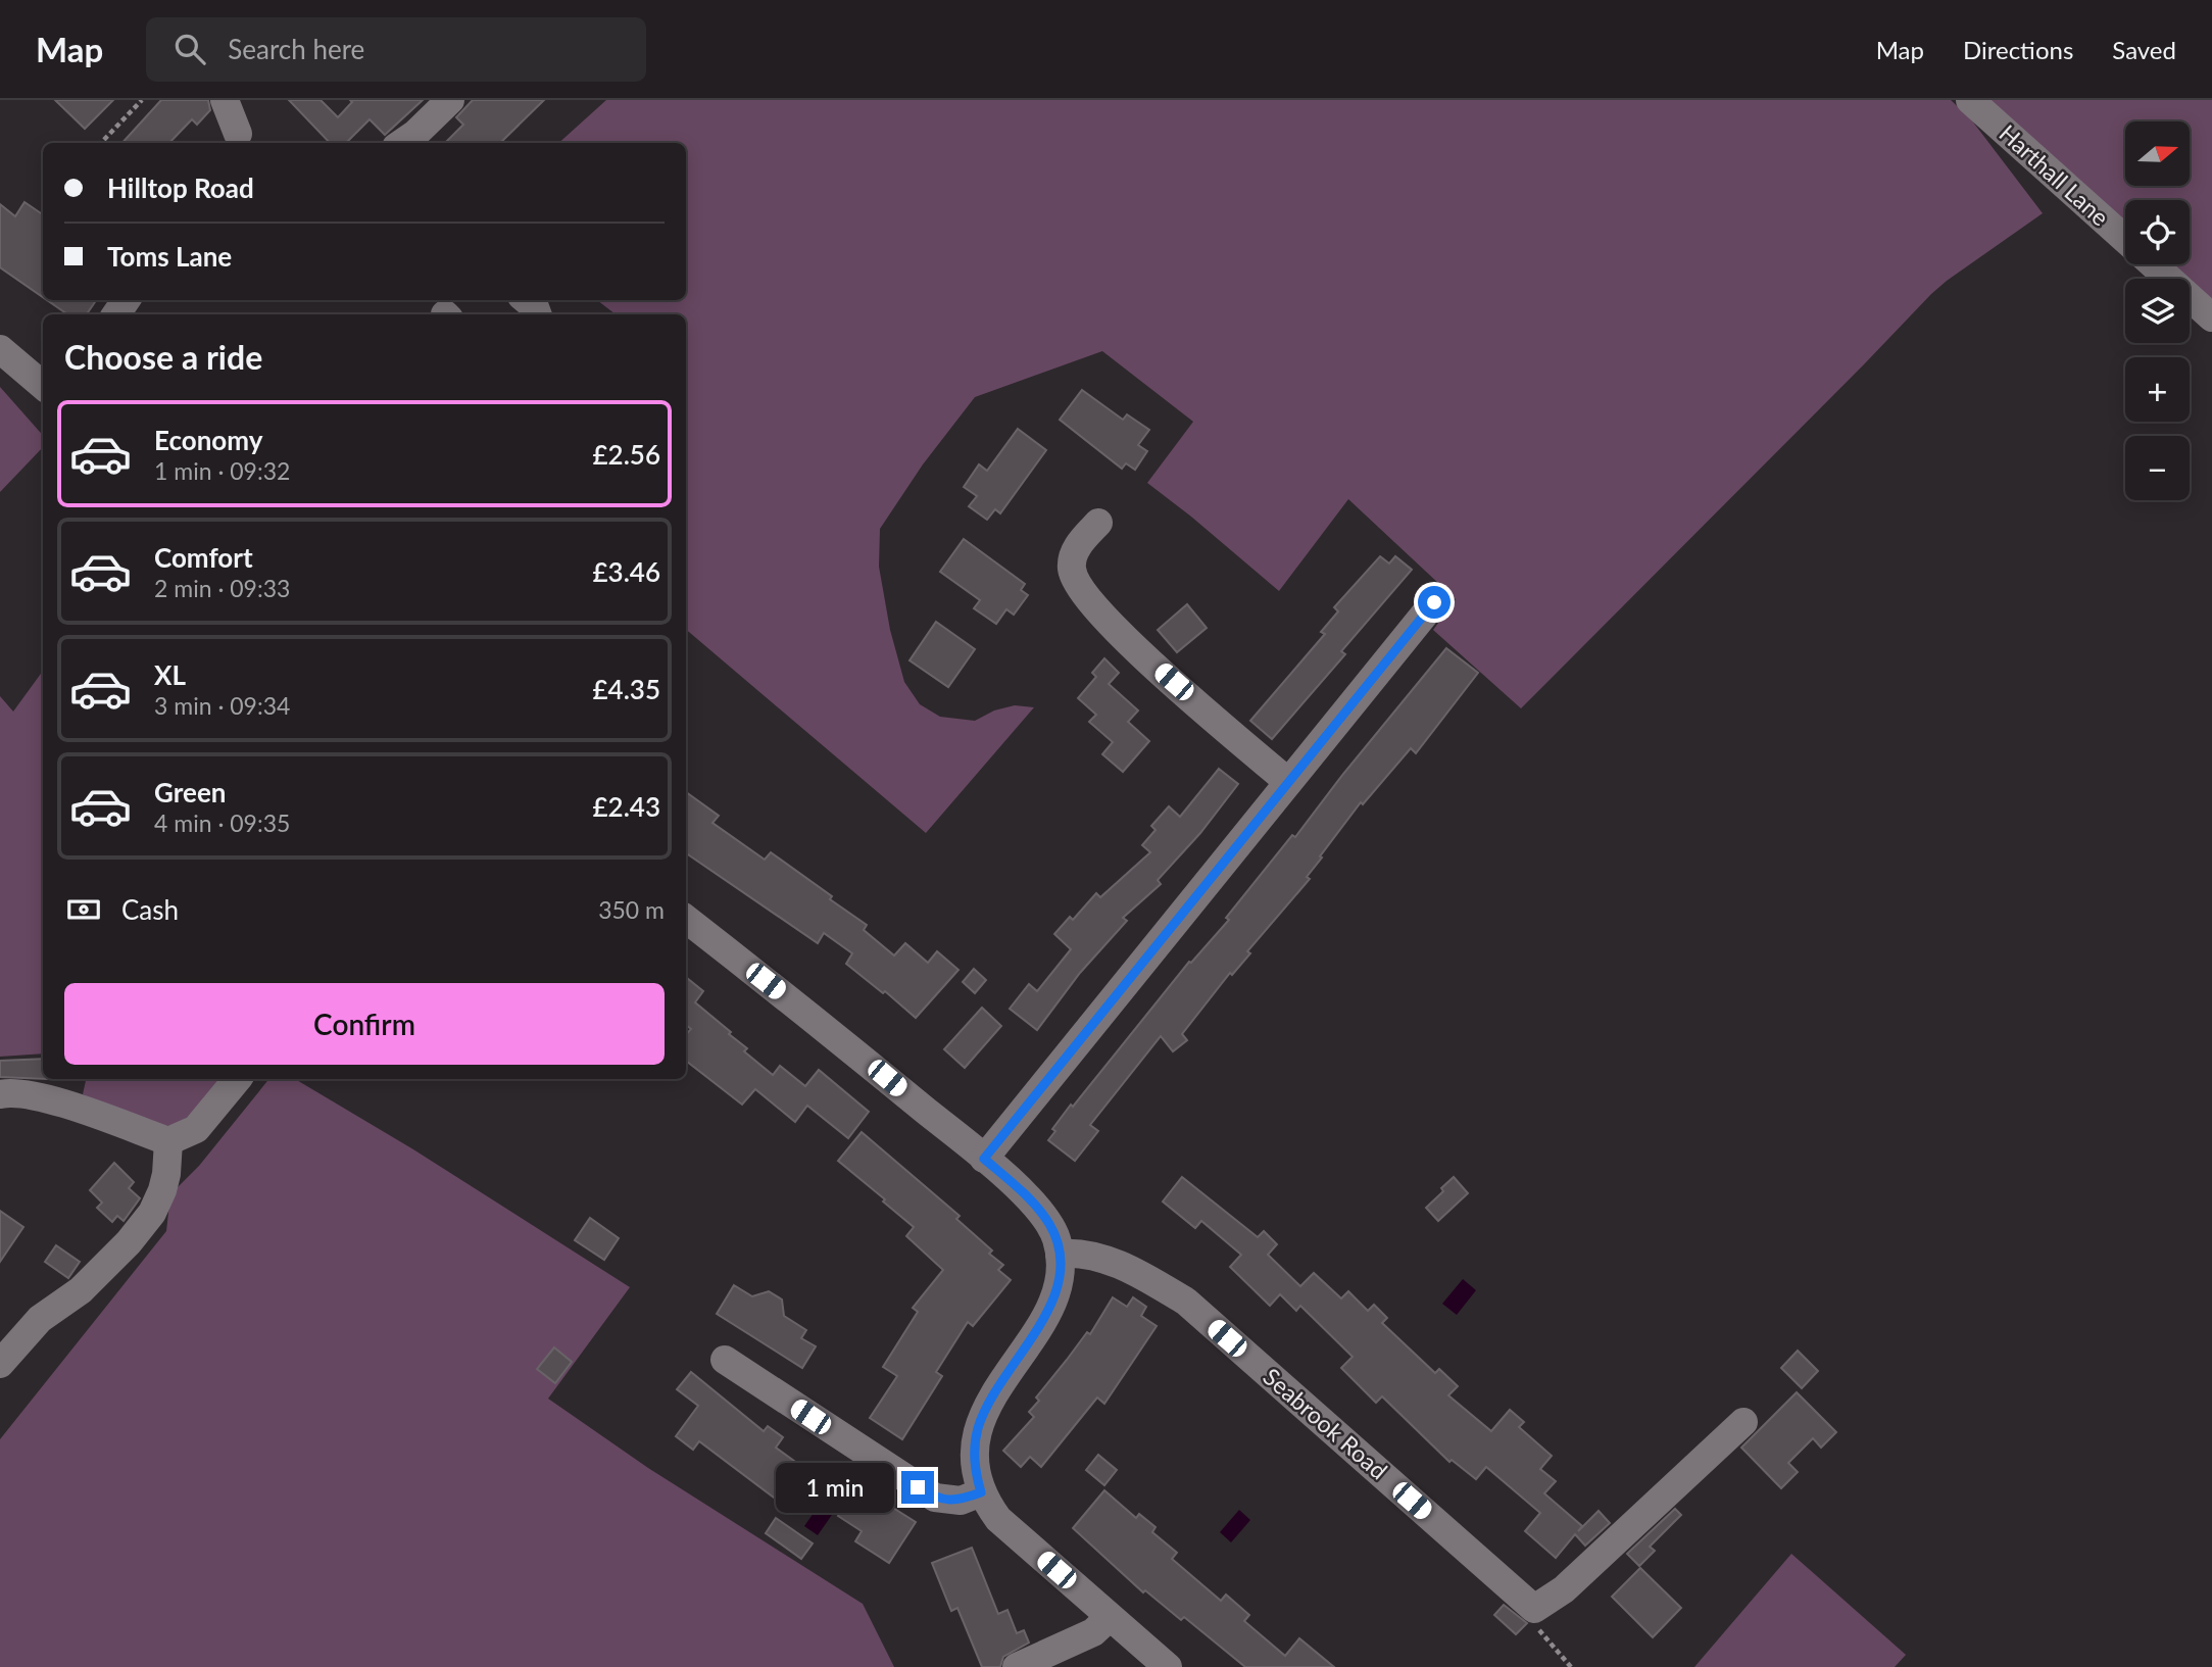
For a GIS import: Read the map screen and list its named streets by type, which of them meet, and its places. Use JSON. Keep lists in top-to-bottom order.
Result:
{
  "streets": {
    "street": ["Harthall Lane", "Seabrook Road"]
  },
  "north": "right",
  "page": {
    "header": "Map",
    "search": "Search here",
    "nav": ["Map", "Directions", "Saved"],
    "map_buttons": ["+", "−"],
    "banner": ["Hilltop Road", "Toms Lane"],
    "heading": "Choose a ride",
    "list": [
      {
        "name": "Economy",
        "note": "1 min · 09:32",
        "value": "£2.56"
      },
      {
        "name": "Comfort",
        "note": "2 min · 09:33",
        "value": "£3.46"
      },
      {
        "name": "XL",
        "note": "3 min · 09:34",
        "value": "£4.35"
      },
      {
        "name": "Green",
        "note": "4 min · 09:35",
        "value": "£2.43"
      }
    ],
    "pay": ["Cash", "350 m"],
    "buttons": "Confirm",
    "bubble": "1 min"
  }
}
